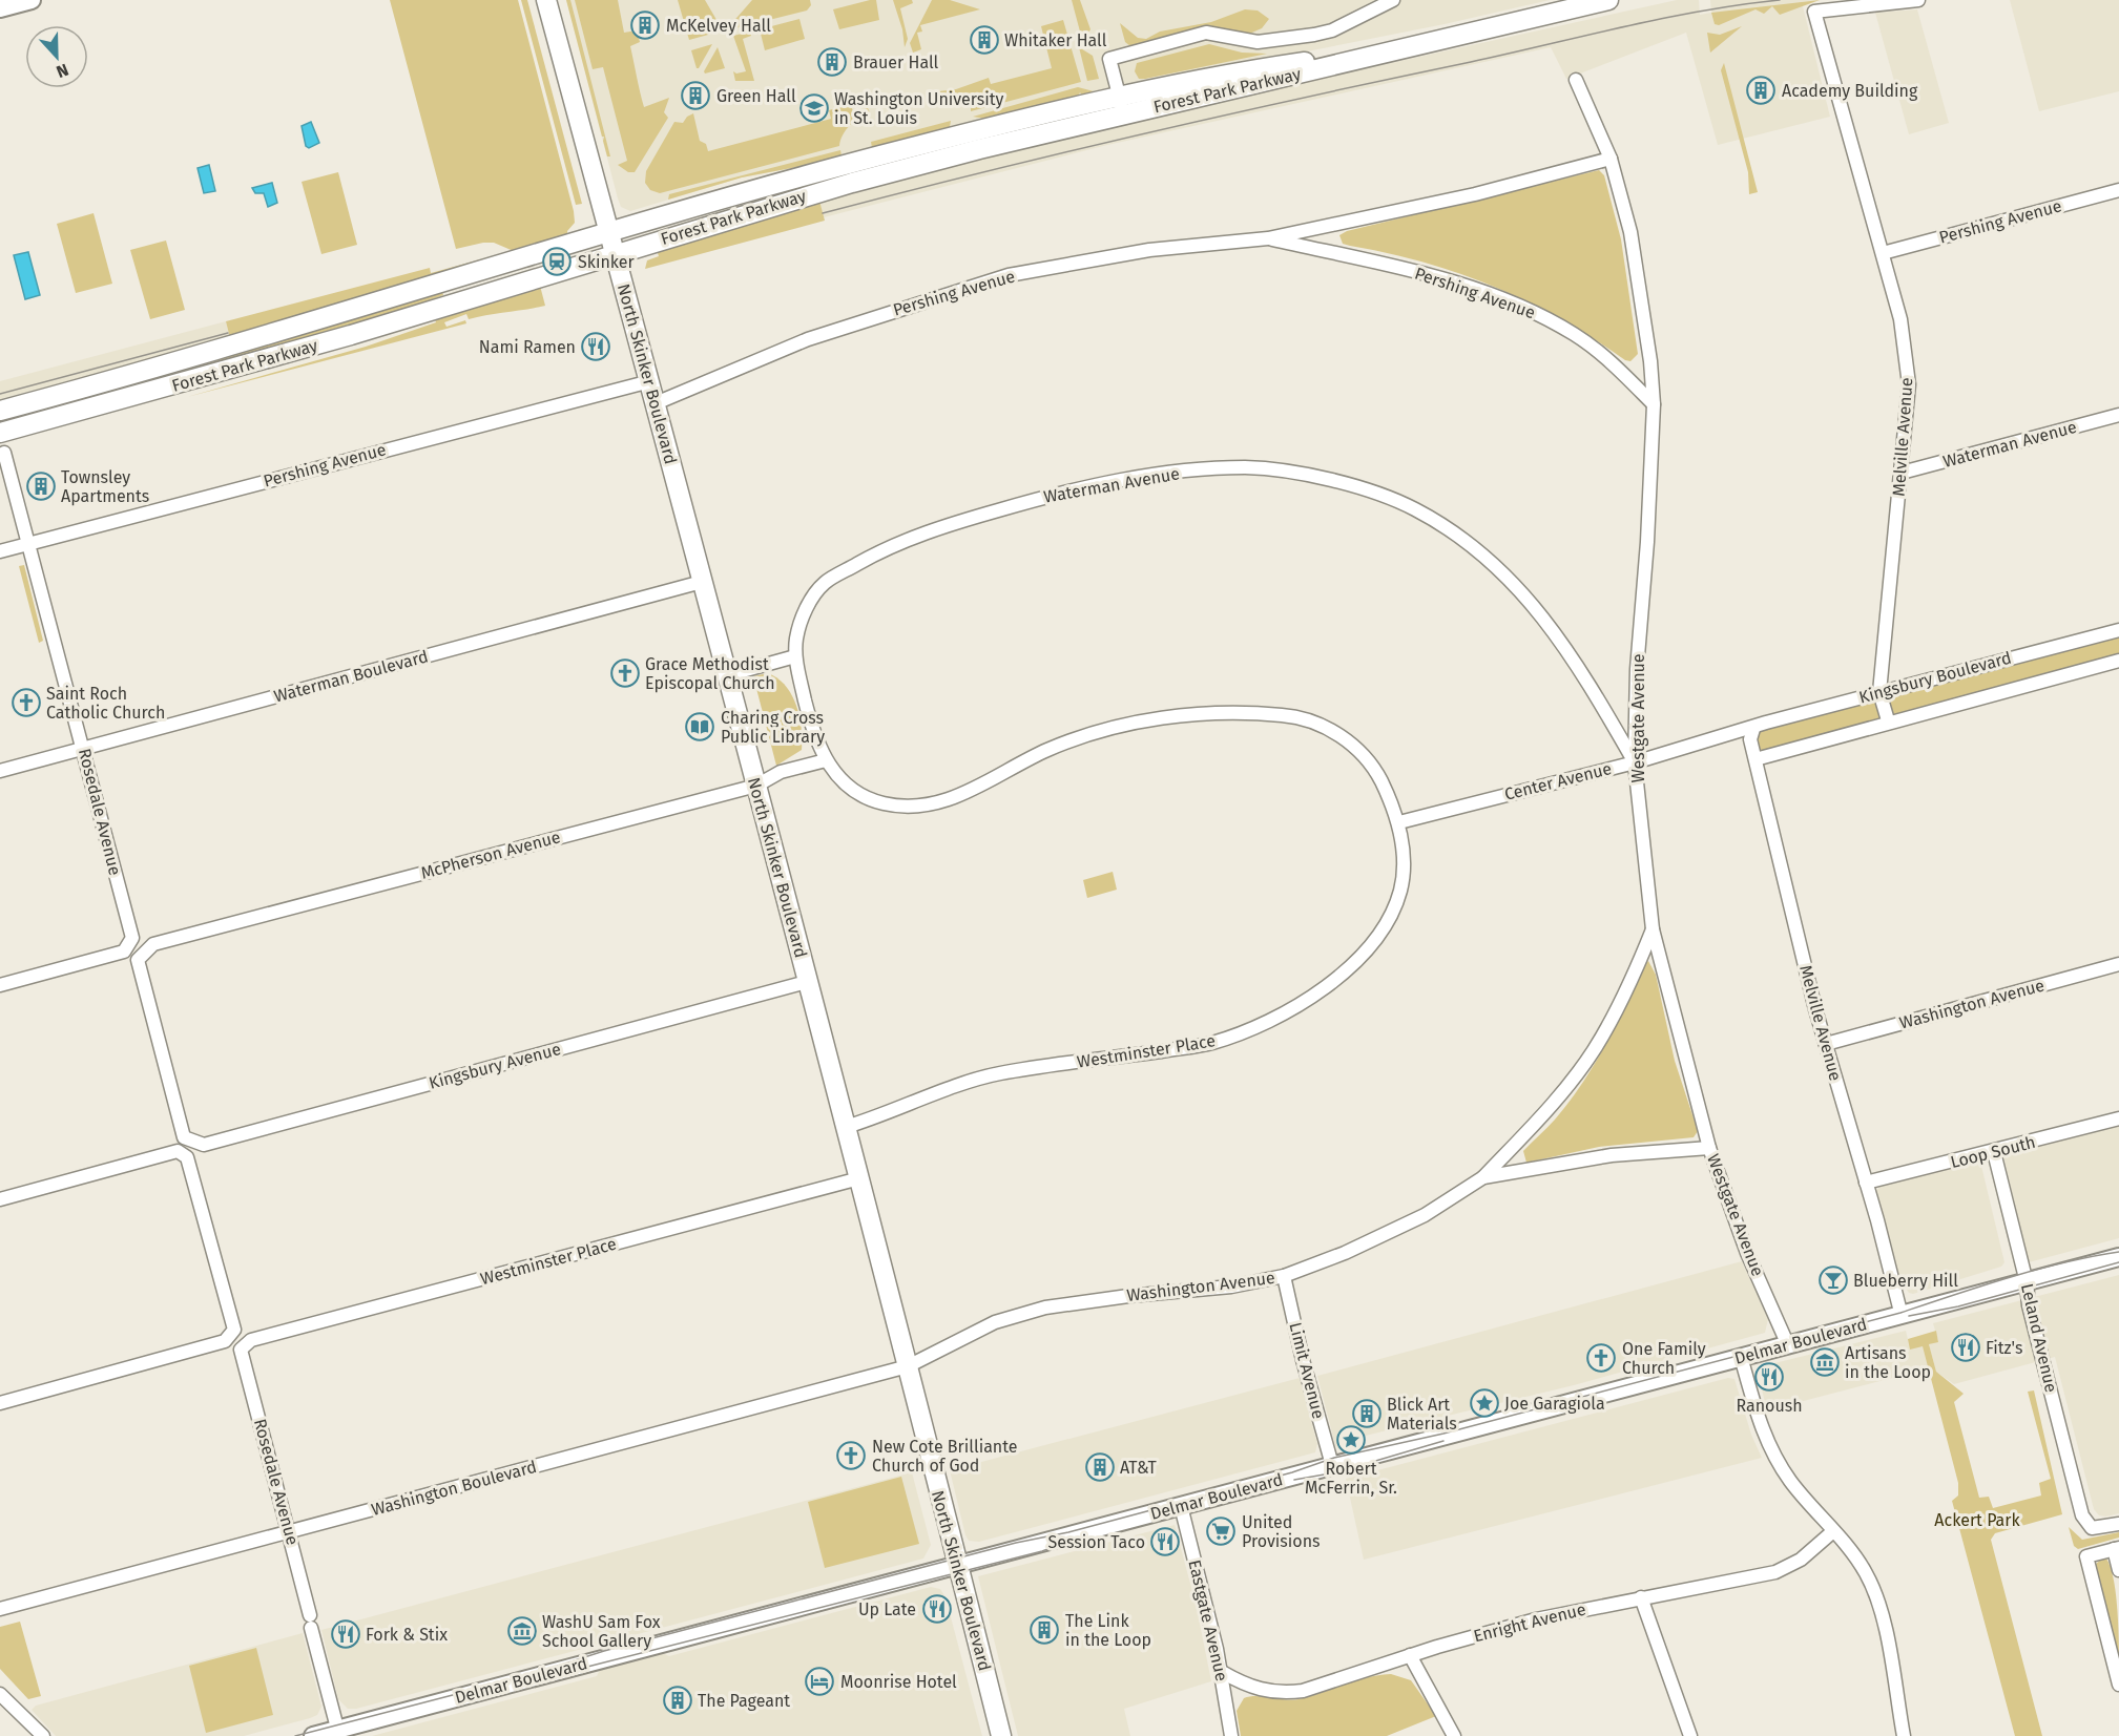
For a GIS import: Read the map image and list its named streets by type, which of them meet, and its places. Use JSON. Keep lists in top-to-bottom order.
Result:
{
  "streets": {
    "main road": ["Forest Park Parkway", "North Skinker Boulevard", "Delmar Boulevard"],
    "street": [
      "Pershing Avenue",
      "Melville Avenue",
      "Waterman Avenue",
      "Waterman Boulevard",
      "Kingsbury Boulevard",
      "Westgate Avenue",
      "Center Avenue",
      "Rosedale Avenue",
      "McPherson Avenue",
      "Washington Avenue",
      "Westminster Place",
      "Kingsbury Avenue",
      "Loop South",
      "Leland Avenue",
      "Limit Avenue",
      "Washington Boulevard",
      "Eastgate Avenue",
      "Enright Avenue"
    ]
  },
  "crossings": [
    ["Forest Park Parkway", "North Skinker Boulevard"],
    ["Pershing Avenue", "North Skinker Boulevard"],
    ["Pershing Avenue", "Melville Avenue"],
    ["Pershing Avenue", "Westgate Avenue"],
    ["Pershing Avenue", "Rosedale Avenue"],
    ["North Skinker Boulevard", "Waterman Boulevard"],
    ["North Skinker Boulevard", "McPherson Avenue"],
    ["North Skinker Boulevard", "Washington Avenue"],
    ["North Skinker Boulevard", "Westminster Place"],
    ["North Skinker Boulevard", "Kingsbury Avenue"],
    ["North Skinker Boulevard", "Delmar Boulevard"],
    ["North Skinker Boulevard", "Washington Boulevard"],
    ["Melville Avenue", "Waterman Avenue"],
    ["Melville Avenue", "Kingsbury Boulevard"],
    ["Melville Avenue", "Center Avenue"],
    ["Melville Avenue", "Washington Avenue"],
    ["Melville Avenue", "Loop South"],
    ["Melville Avenue", "Delmar Boulevard"],
    ["Waterman Avenue", "Westgate Avenue"],
    ["Waterman Avenue", "Center Avenue"],
    ["Waterman Avenue", "McPherson Avenue"],
    ["Waterman Boulevard", "Rosedale Avenue"],
    ["Kingsbury Boulevard", "Center Avenue"],
    ["Westgate Avenue", "Center Avenue"],
    ["Westgate Avenue", "Washington Avenue"],
    ["Westgate Avenue", "Delmar Boulevard"],
    ["Center Avenue", "Westminster Place"],
    ["Rosedale Avenue", "Westminster Place"],
    ["Rosedale Avenue", "Delmar Boulevard"],
    ["Rosedale Avenue", "Washington Boulevard"],
    ["McPherson Avenue", "Kingsbury Avenue"],
    ["Washington Avenue", "Limit Avenue"],
    ["Washington Avenue", "Washington Boulevard"],
    ["Loop South", "Leland Avenue"],
    ["Leland Avenue", "Delmar Boulevard"],
    ["Delmar Boulevard", "Limit Avenue"],
    ["Delmar Boulevard", "Eastgate Avenue"],
    ["Eastgate Avenue", "Enright Avenue"]
  ],
  "parks": ["Ackert Park"],
  "places": {
    "building": [
      "McKelvey Hall",
      "Whitaker Hall",
      "Brauer Hall",
      "Academy Building",
      "Green Hall",
      "Townsley Apartments",
      "Blick Art Materials",
      "AT&T",
      "The Link in the Loop",
      "The Pageant"
    ],
    "school or university": ["Washington University in St. Louis"],
    "station": ["Skinker"],
    "restaurant": [
      "Nami Ramen",
      "Fitz's",
      "Ranoush",
      "Session Taco",
      "Up Late",
      "Fork & Stix"
    ],
    "church": [
      "Grace Methodist Episcopal Church",
      "Saint Roch Catholic Church",
      "One Family Church",
      "New Cote Brilliante Church of God"
    ],
    "library": ["Charing Cross Public Library"],
    "bar": ["Blueberry Hill"],
    "museum": ["Artisans in the Loop", "WashU Sam Fox School Gallery"],
    "place": ["Joe Garagiola", "Robert McFerrin, Sr."],
    "supermarket": ["United Provisions"],
    "hotel": ["Moonrise Hotel"]
  },
  "north": "bottom"
}
